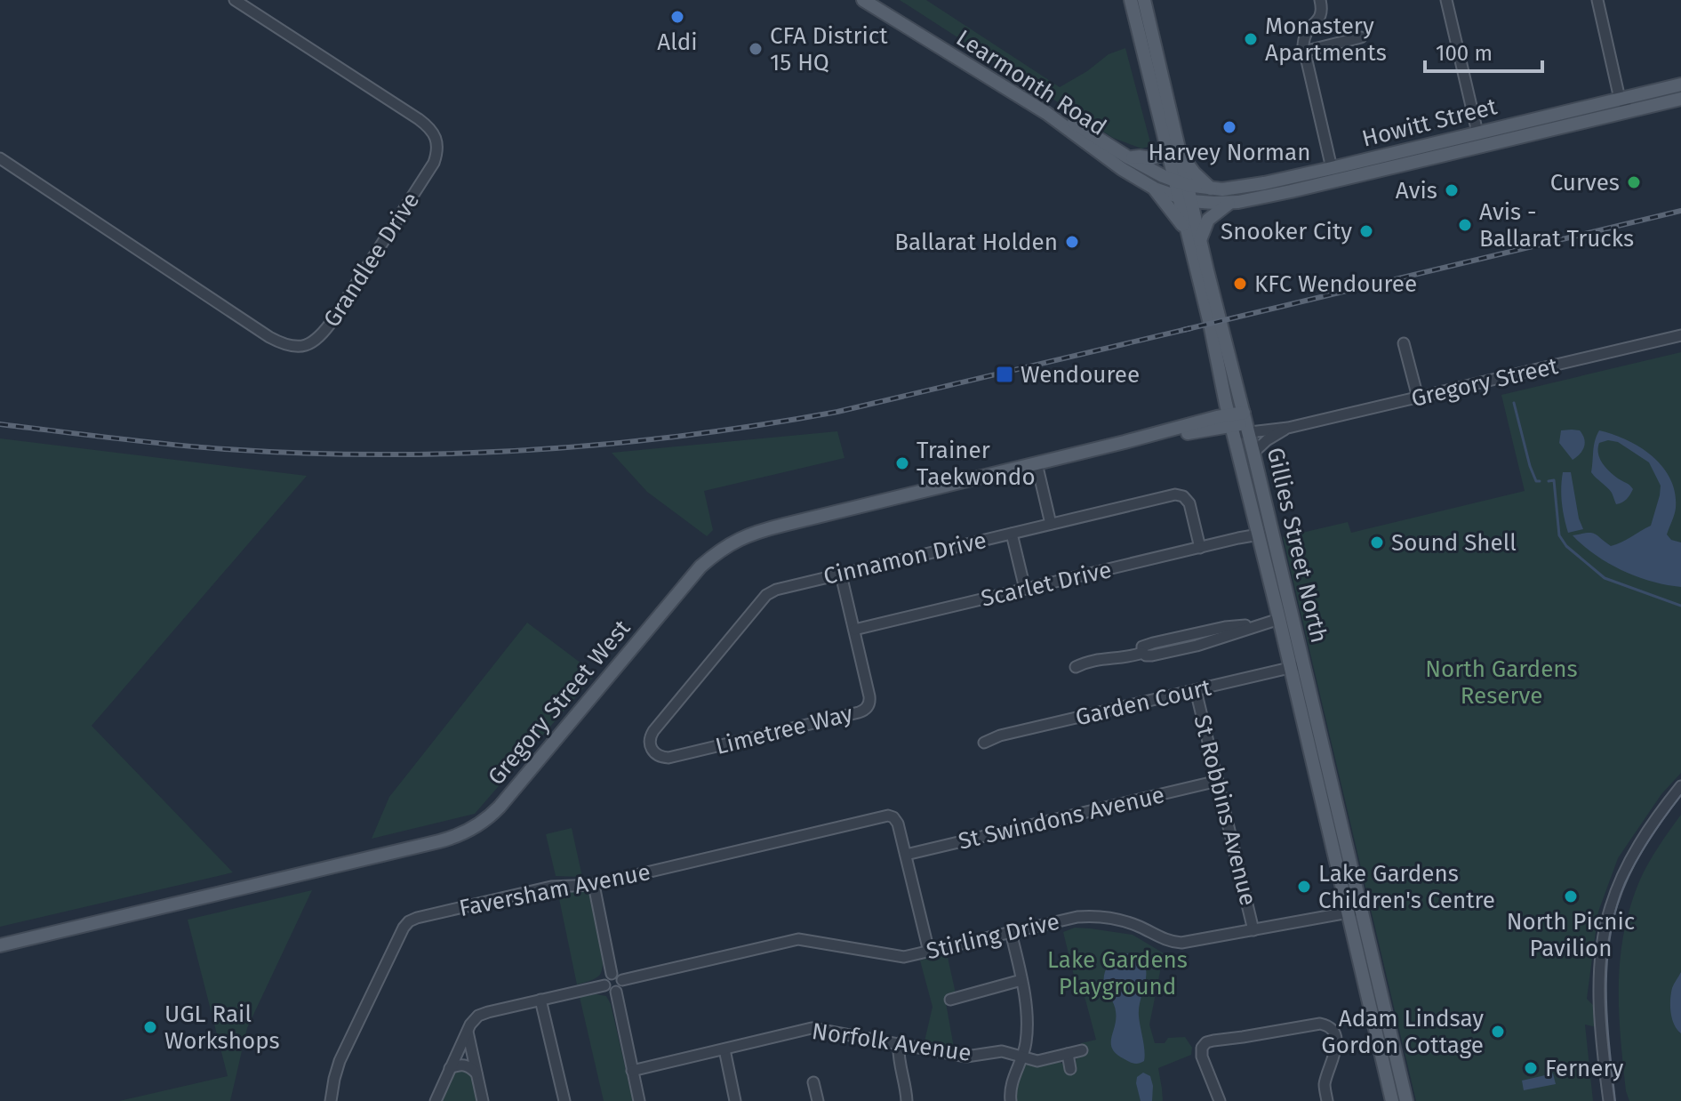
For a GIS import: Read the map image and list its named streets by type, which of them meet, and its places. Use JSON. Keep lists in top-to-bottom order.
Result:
{
  "streets": {
    "main road": [
      "Learmonth Road",
      "Howitt Street",
      "Gillies Street North",
      "Gregory Street West"
    ],
    "street": [
      "Grandlee Drive",
      "Gregory Street",
      "Cinnamon Drive",
      "Scarlet Drive",
      "Garden Court",
      "Limetree Way",
      "St Robbins Avenue",
      "St Swindons Avenue",
      "Faversham Avenue",
      "Stirling Drive",
      "Norfolk Avenue"
    ]
  },
  "crossings": [
    ["Learmonth Road", "Howitt Street"],
    ["Learmonth Road", "Gillies Street North"],
    ["Howitt Street", "Gillies Street North"],
    ["Gregory Street", "Gillies Street North"],
    ["Gregory Street", "Gregory Street West"],
    ["Gillies Street North", "Scarlet Drive"],
    ["Gillies Street North", "Gregory Street West"],
    ["Gillies Street North", "Garden Court"],
    ["Gillies Street North", "Stirling Drive"],
    ["Cinnamon Drive", "Scarlet Drive"],
    ["Cinnamon Drive", "Limetree Way"],
    ["Scarlet Drive", "Limetree Way"],
    ["Garden Court", "St Robbins Avenue"],
    ["St Robbins Avenue", "St Swindons Avenue"],
    ["St Robbins Avenue", "Stirling Drive"],
    ["St Swindons Avenue", "Faversham Avenue"]
  ],
  "parks": ["North Gardens Reserve", "Lake Gardens Playground"],
  "places": {
    "other": [
      "Aldi",
      "Monastery Apartments",
      "CFA District 15 HQ",
      "Harvey Norman",
      "Curves",
      "Avis",
      "Avis - Ballarat Trucks",
      "Snooker City",
      "Ballarat Holden",
      "KFC Wendouree",
      "Trainer Taekwondo",
      "Sound Shell",
      "Lake Gardens Children's Centre",
      "North Picnic Pavilion",
      "UGL Rail Workshops",
      "Adam Lindsay Gordon Cottage",
      "Fernery"
    ],
    "transit": ["Wendouree"]
  },
  "scale_bar": "100 m"
}
